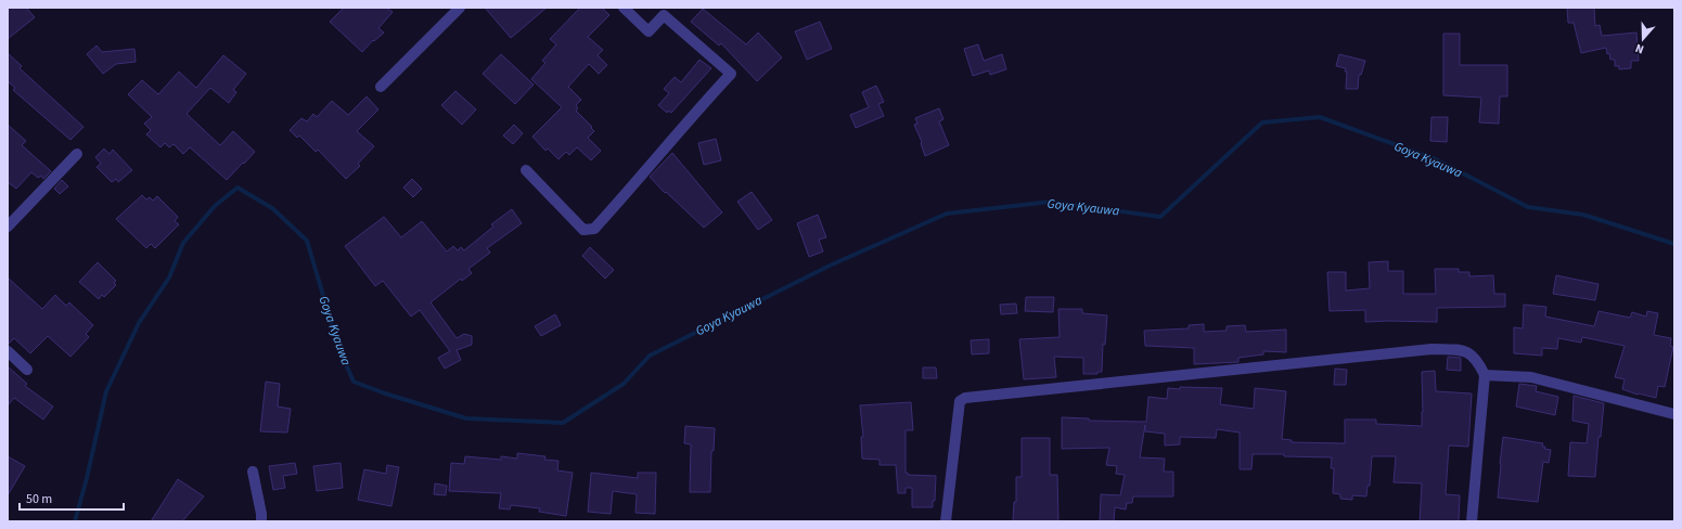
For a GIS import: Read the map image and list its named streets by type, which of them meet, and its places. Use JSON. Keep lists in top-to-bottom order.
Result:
{
  "water": ["Goya Kyauwa"],
  "scale_bar": "50 m",
  "north": "bottom"
}
